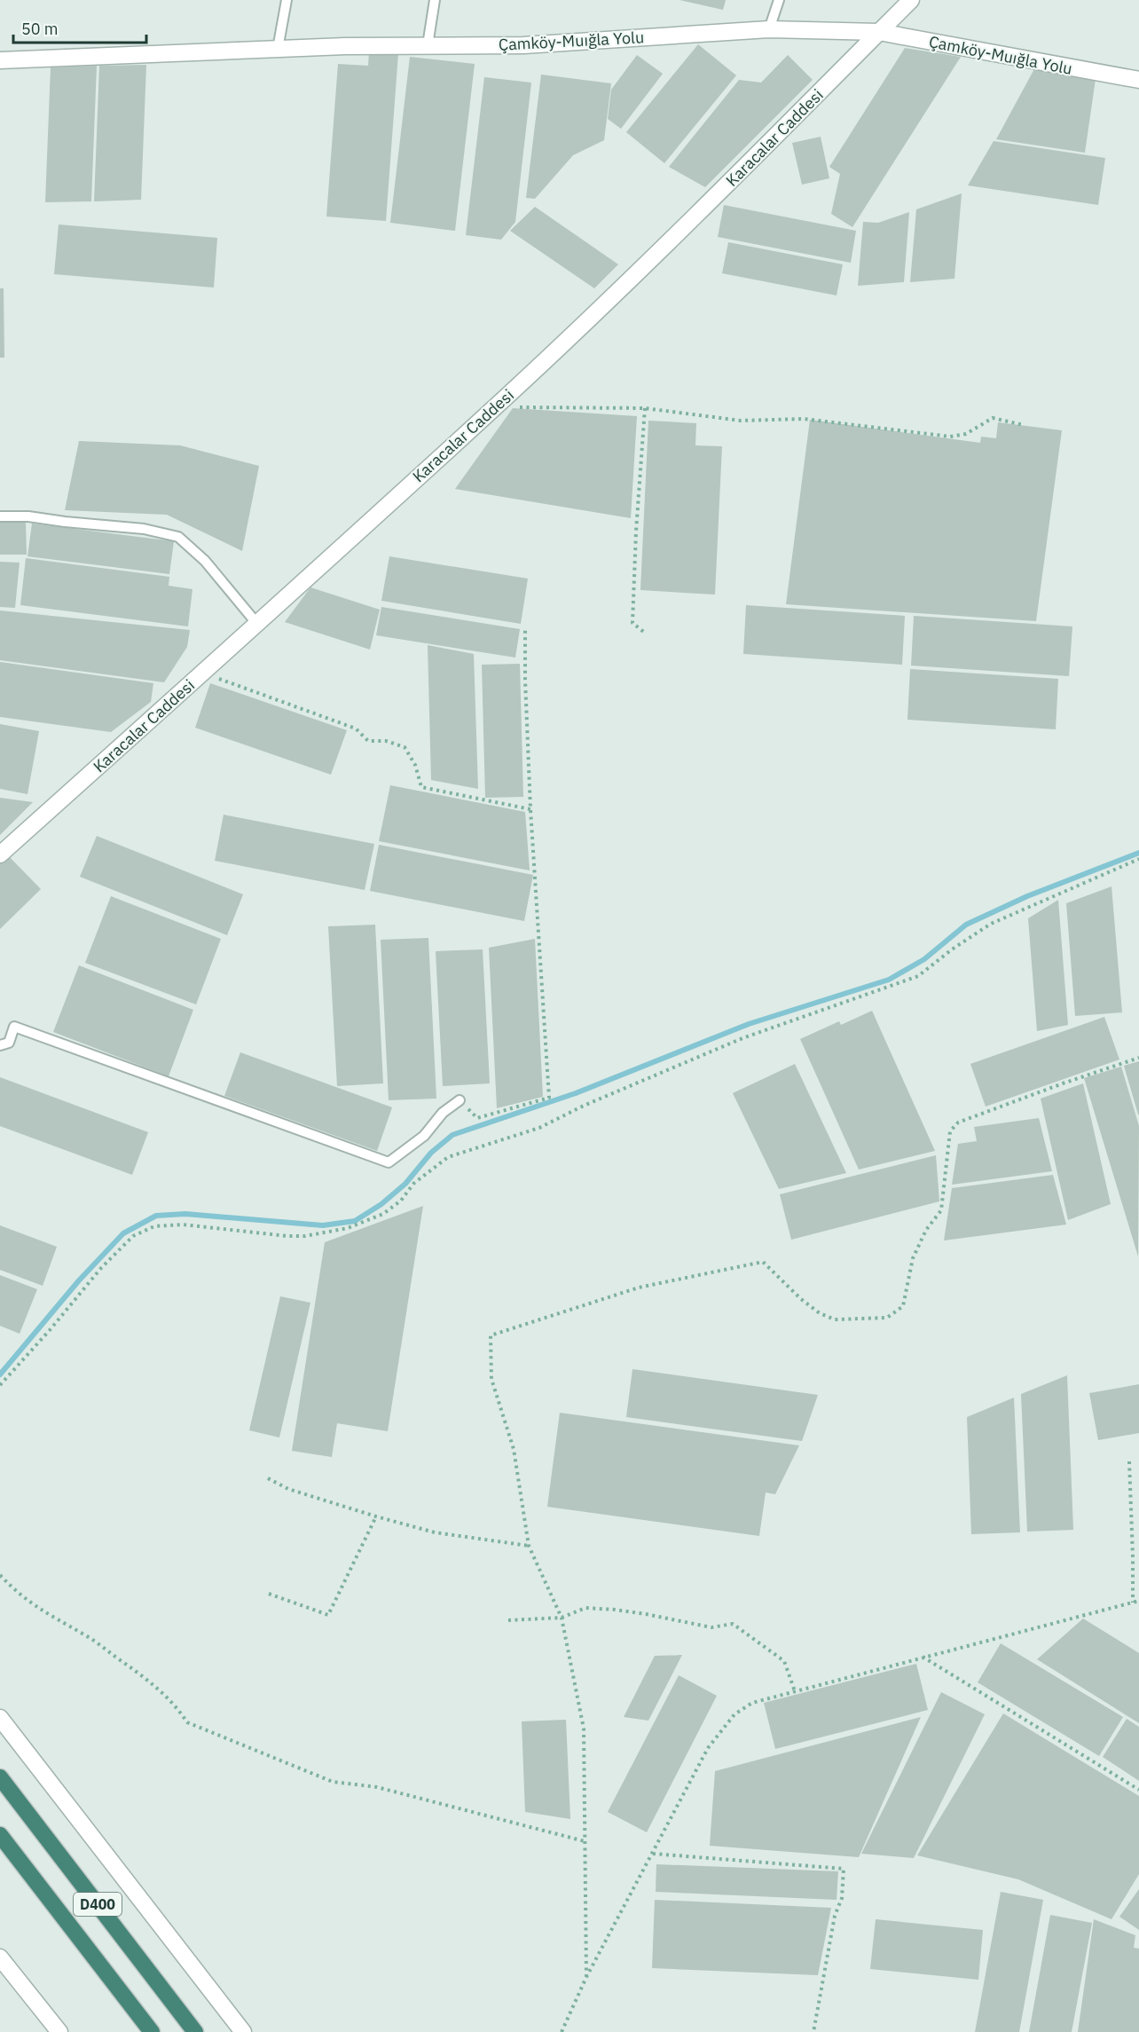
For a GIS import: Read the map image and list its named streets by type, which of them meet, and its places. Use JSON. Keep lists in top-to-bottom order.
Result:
{
  "streets": {
    "highway": ["D400"],
    "street": ["Çamköy-Muığla Yolu", "Karacalar Caddesi"]
  },
  "crossings": [
    ["Çamköy-Muığla Yolu", "Karacalar Caddesi"]
  ],
  "scale_bar": "50 m"
}
